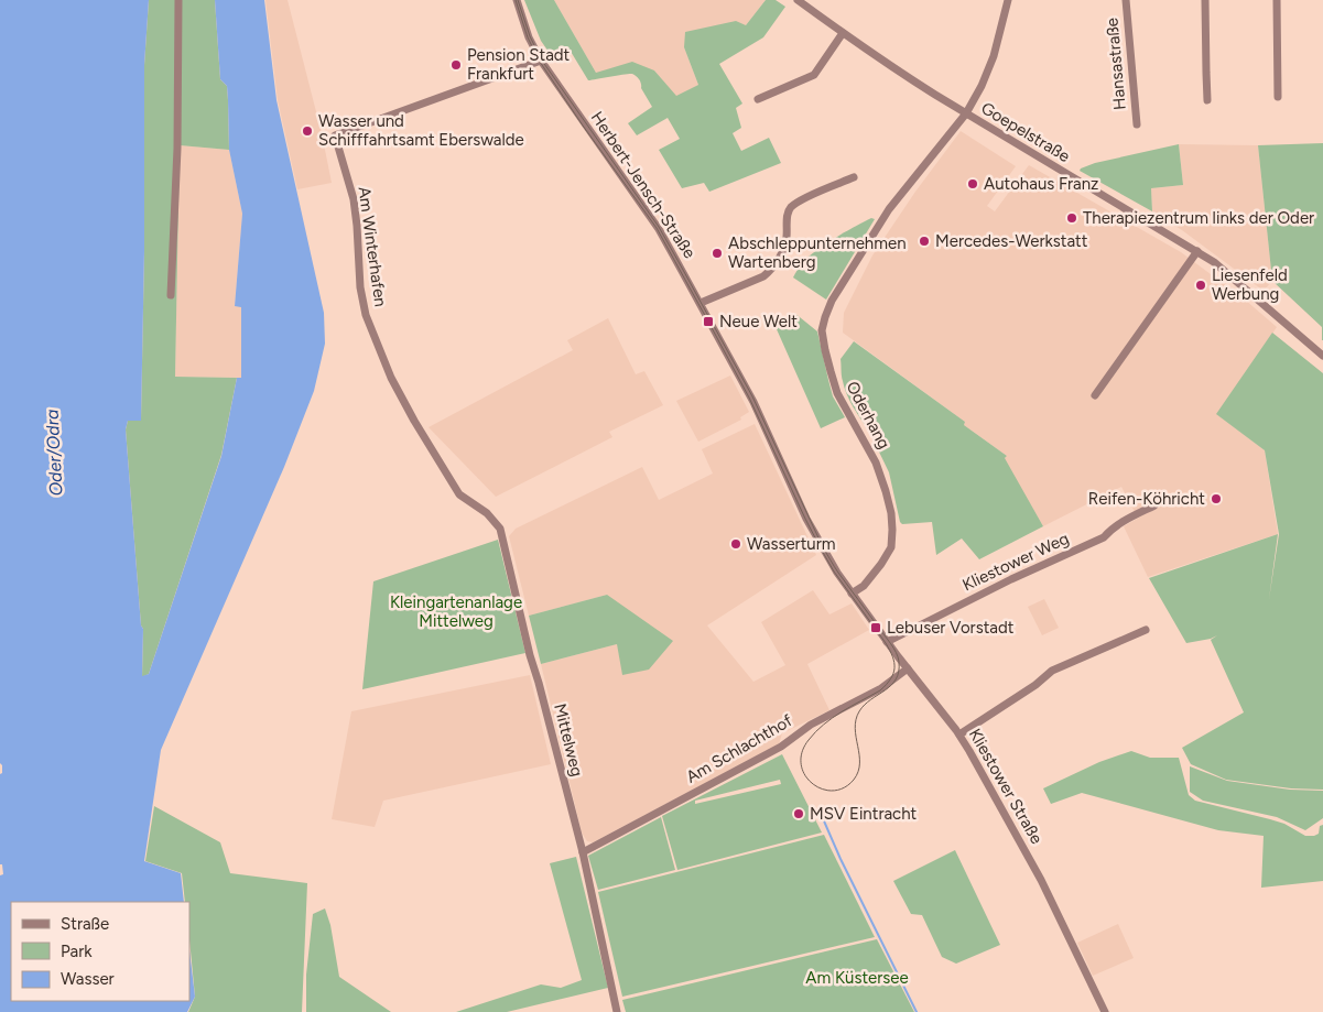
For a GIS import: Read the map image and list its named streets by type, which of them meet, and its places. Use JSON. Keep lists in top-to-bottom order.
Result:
{
  "streets": {
    "street": [
      "Hansastraße",
      "Goepelstraße",
      "Herbert-Jensch-Straße",
      "Am Winterhafen",
      "Oderhang",
      "Kliestower Weg",
      "Mittelweg",
      "Am Schlachthof",
      "Kliestower Straße"
    ]
  },
  "crossings": [
    ["Goepelstraße", "Oderhang"],
    ["Herbert-Jensch-Straße", "Am Winterhafen"],
    ["Herbert-Jensch-Straße", "Oderhang"],
    ["Herbert-Jensch-Straße", "Kliestower Straße"],
    ["Am Winterhafen", "Mittelweg"],
    ["Oderhang", "Kliestower Straße"],
    ["Kliestower Weg", "Kliestower Straße"],
    ["Mittelweg", "Am Schlachthof"],
    ["Am Schlachthof", "Kliestower Straße"]
  ],
  "water": ["Oder/Odra"],
  "parks": ["Kleingartenanlage Mittelweg", "Am Küstersee"],
  "places": {
    "other": [
      "Pension Stadt Frankfurt",
      "Wasser und Schifffahrtsamt Eberswalde",
      "Autohaus Franz",
      "Therapiezentrum links der Oder",
      "Mercedes-Werkstatt",
      "Abschleppunternehmen Wartenberg",
      "Liesenfeld Werbung",
      "Reifen-Köhricht",
      "Wasserturm",
      "MSV Eintracht"
    ],
    "transit": ["Neue Welt", "Lebuser Vorstadt"]
  },
  "legend": ["Straße", "Park", "Wasser"]
}
